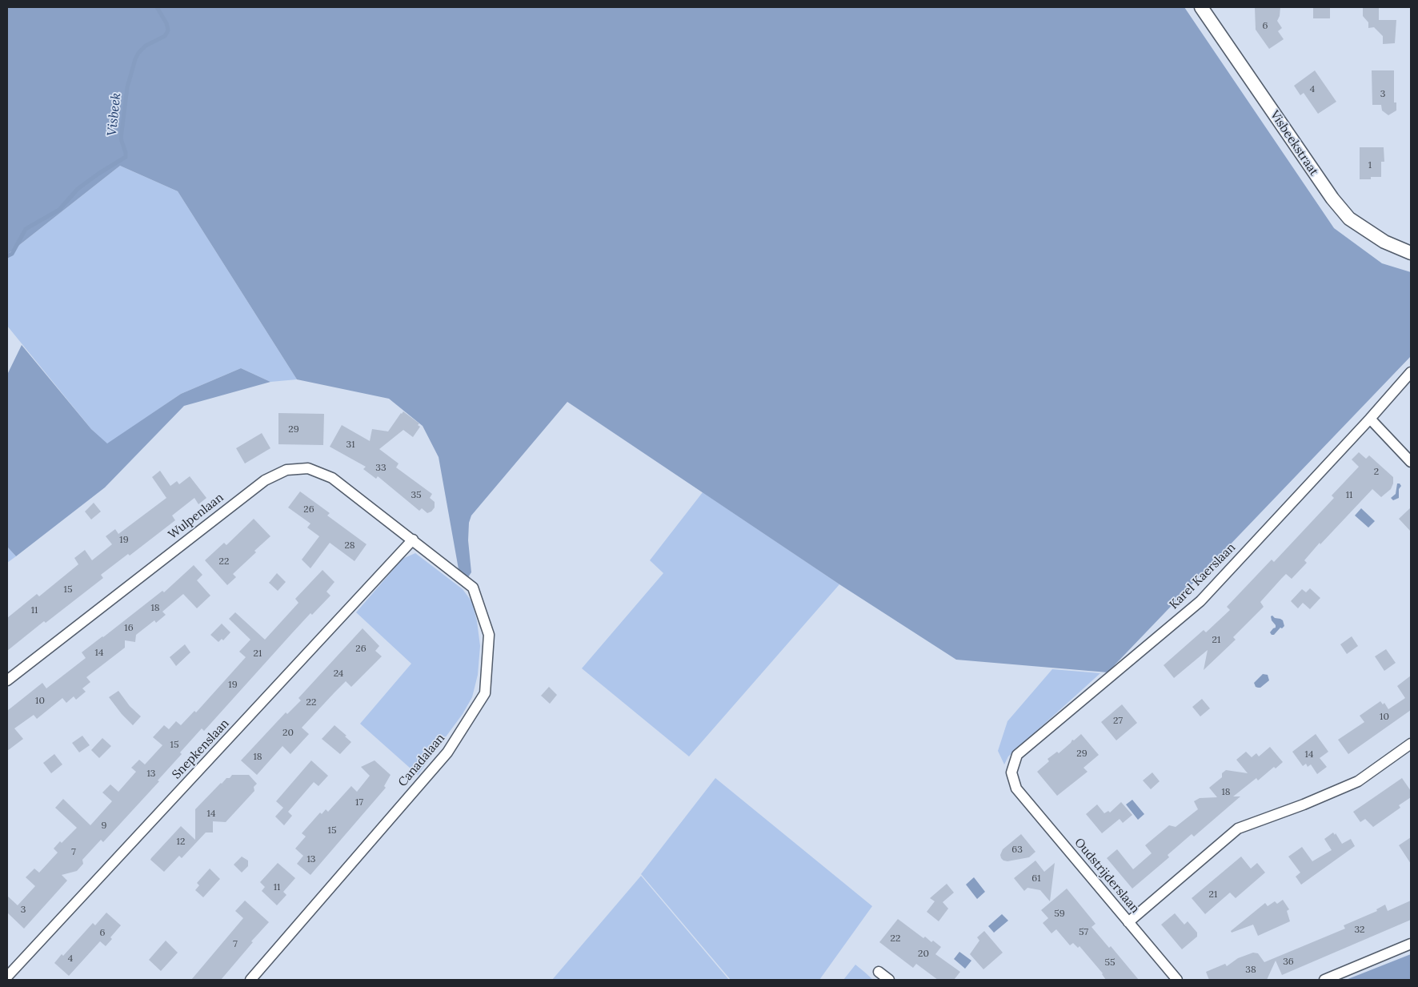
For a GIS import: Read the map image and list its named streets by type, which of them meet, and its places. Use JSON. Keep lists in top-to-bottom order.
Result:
{
  "streets": {
    "street": [
      "Visbeekstraat",
      "Wulpenlaan",
      "Karel Kaerslaan",
      "Snepkenslaan",
      "Canadalaan",
      "Oudstrijderslaan"
    ]
  },
  "crossings": [
    ["Wulpenlaan", "Snepkenslaan"],
    ["Wulpenlaan", "Canadalaan"],
    ["Karel Kaerslaan", "Oudstrijderslaan"],
    ["Snepkenslaan", "Canadalaan"]
  ],
  "water": ["Visbeek"],
  "house_numbers": [
    "6",
    "4",
    "3",
    "1",
    "29",
    "31",
    "33",
    "2",
    "35",
    "11",
    "26",
    "19",
    "28",
    "22",
    "15",
    "18",
    "11",
    "16",
    "21",
    "26",
    "14",
    "21",
    "24",
    "19",
    "10",
    "22",
    "10",
    "27",
    "20",
    "15",
    "29",
    "14",
    "18",
    "13",
    "18",
    "17",
    "14",
    "9",
    "15",
    "12",
    "63",
    "7",
    "13",
    "61",
    "11",
    "21",
    "3",
    "59",
    "32",
    "57",
    "6",
    "22",
    "7",
    "20",
    "4",
    "36",
    "55",
    "38"
  ]
}
